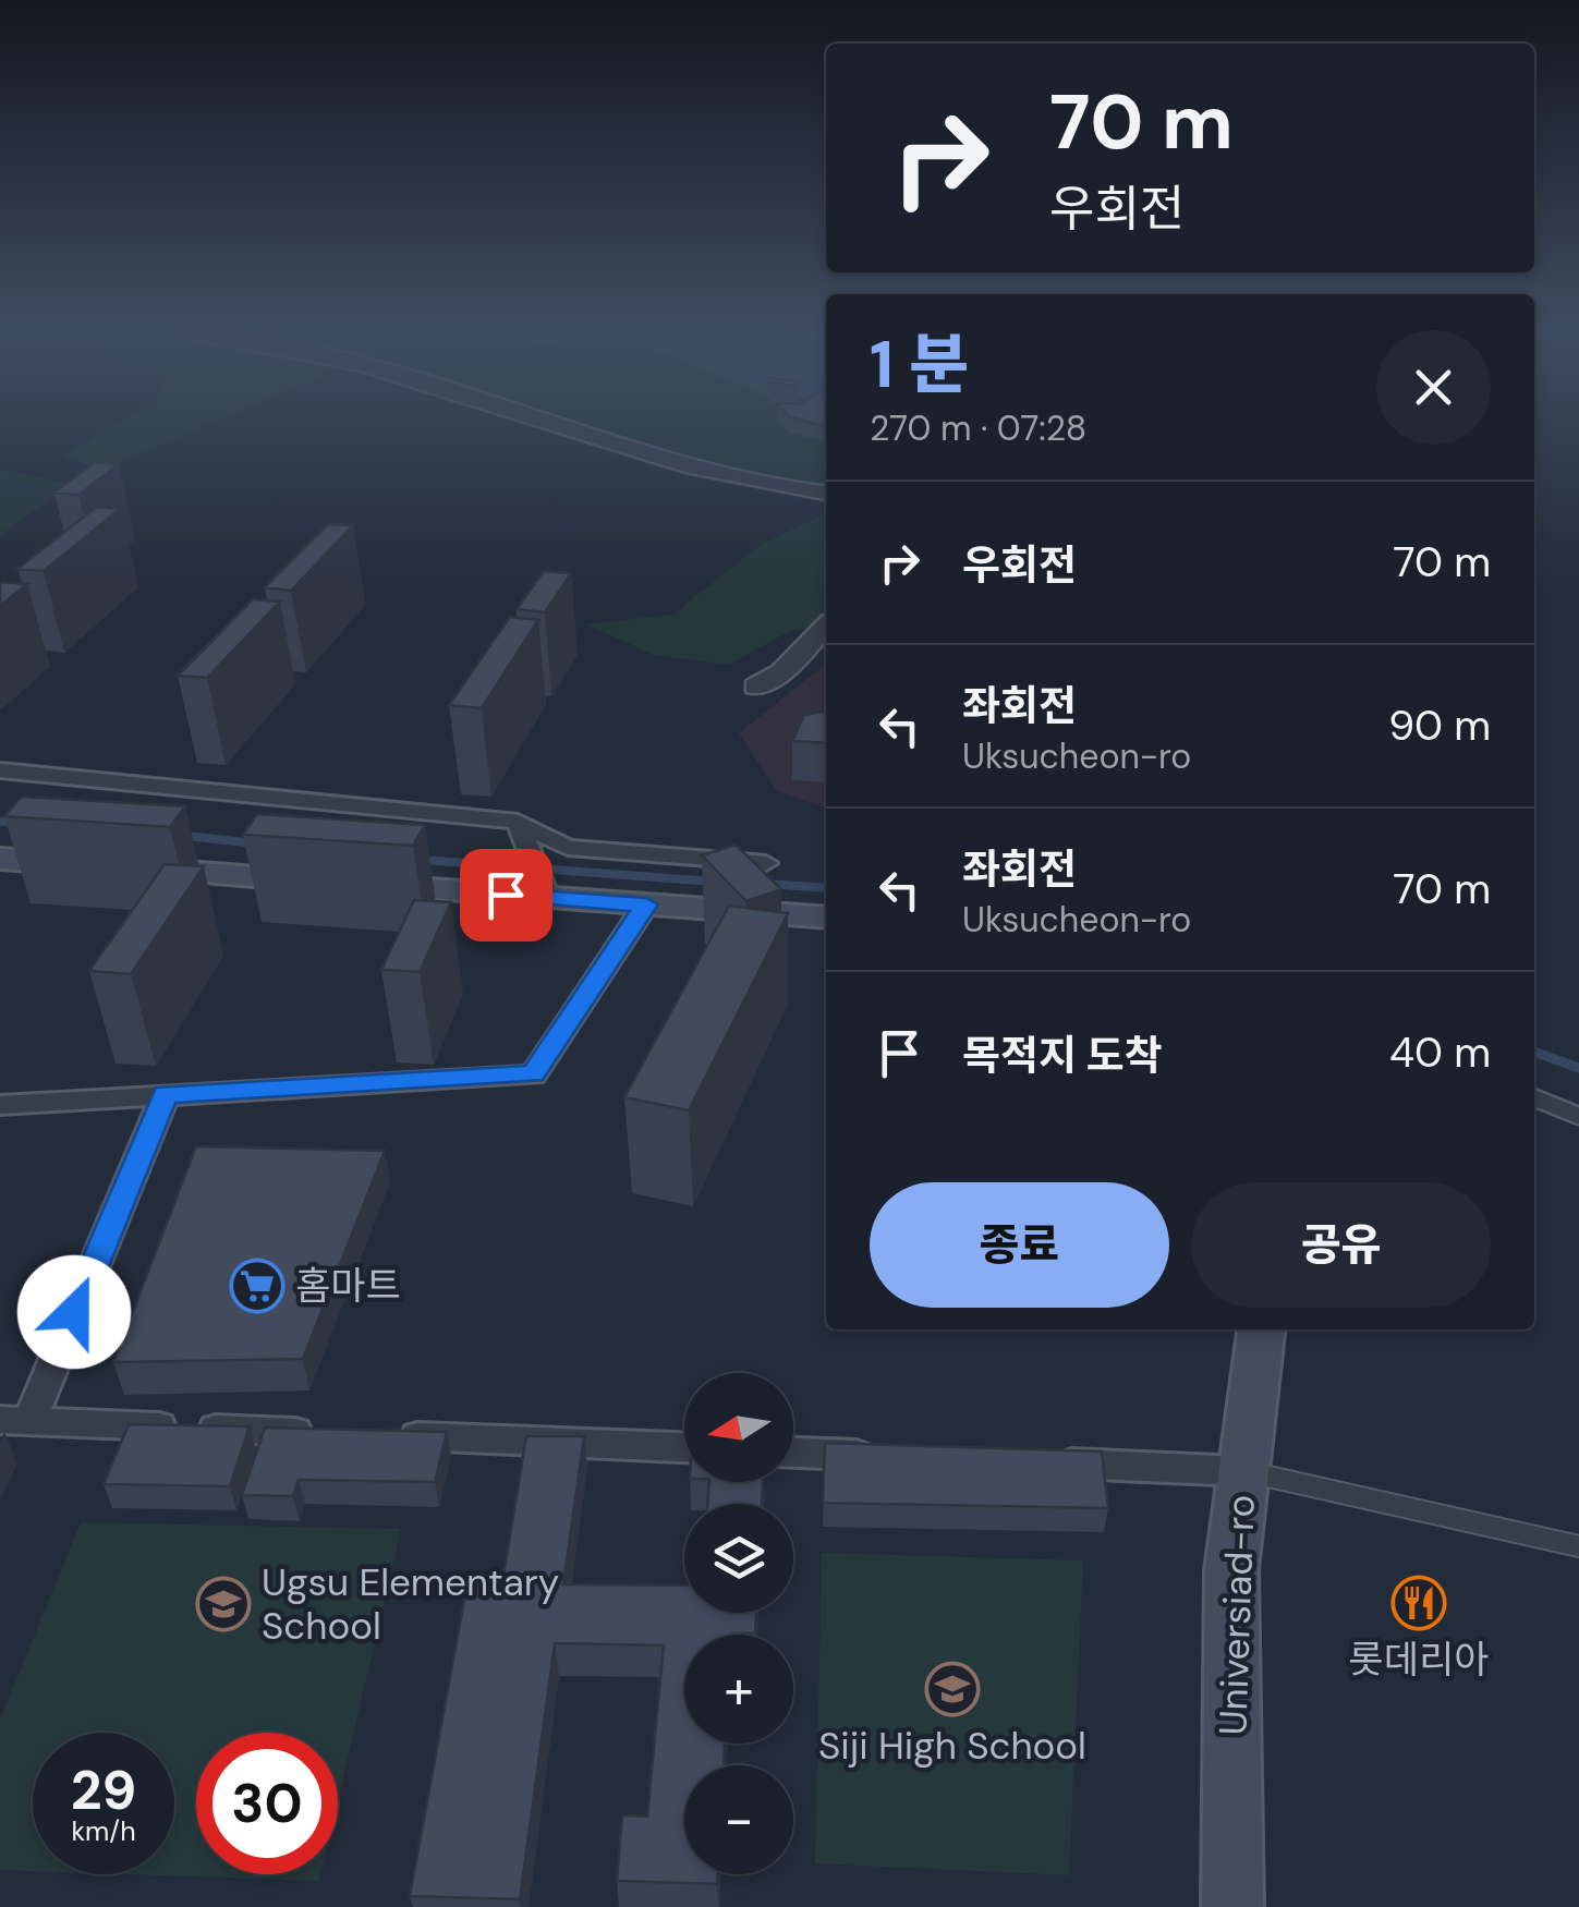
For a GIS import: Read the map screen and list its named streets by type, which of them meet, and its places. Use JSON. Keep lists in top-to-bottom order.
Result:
{
  "streets": {
    "main road": ["Universiad-ro"]
  },
  "places": {
    "supermarket": ["홈마트"],
    "restaurant": ["롯데리아"],
    "school or university": ["Ugsu Elementary School", "Siji High School"]
  },
  "north": "left",
  "page": {
    "turn": ["70 m", "우회전"],
    "heading": ["1 분", "270 m · 07:28"],
    "list": [
      {
        "name": "우회전",
        "value": "70 m"
      },
      {
        "name": "좌회전",
        "note": "Uksucheon-ro",
        "value": "90 m"
      },
      {
        "name": "좌회전",
        "note": "Uksucheon-ro",
        "value": "70 m"
      },
      {
        "name": "목적지 도착",
        "value": "40 m"
      }
    ],
    "buttons": ["종료", "공유"],
    "map_buttons": ["+", "−"],
    "speed": "29 km/h",
    "limit": "30"
  }
}
